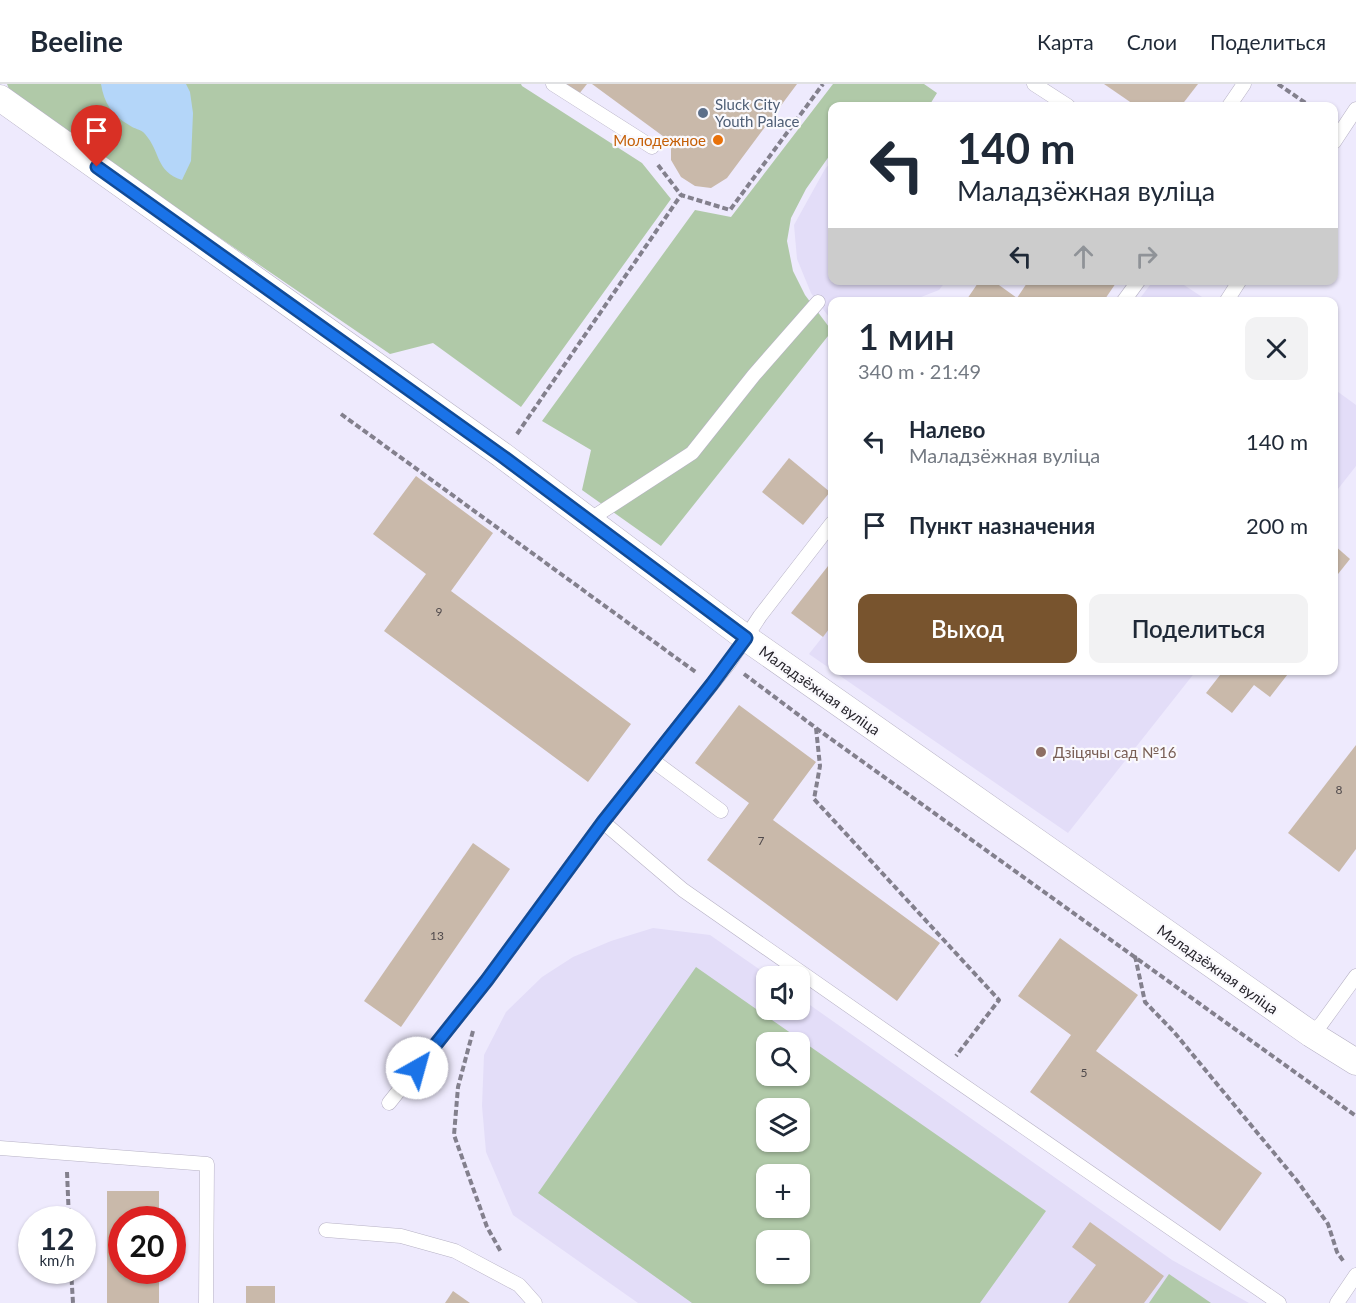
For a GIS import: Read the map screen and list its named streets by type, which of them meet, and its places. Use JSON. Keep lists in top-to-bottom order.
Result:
{
  "streets": {
    "street": ["Маладзёжная вуліца"]
  },
  "places": ["Sluck City Youth Palace", "Молодежное", "Дзіцячы сад №16"],
  "house_numbers": [
    "9",
    "8",
    "7",
    "13",
    "5"
  ],
  "page": {
    "header": "Beeline",
    "nav": ["Карта", "Слои", "Поделиться"],
    "turn": ["140 m", "Маладзёжная вуліца"],
    "heading": ["1 мин", "340 m · 21:49"],
    "list": [
      {
        "name": "Налево",
        "note": "Маладзёжная вуліца",
        "value": "140 m"
      },
      {
        "name": "Пункт назначения",
        "value": "200 m"
      }
    ],
    "buttons": ["Выход", "Поделиться"],
    "map_buttons": ["+", "−"],
    "speed": "12 km/h",
    "limit": "20"
  }
}
